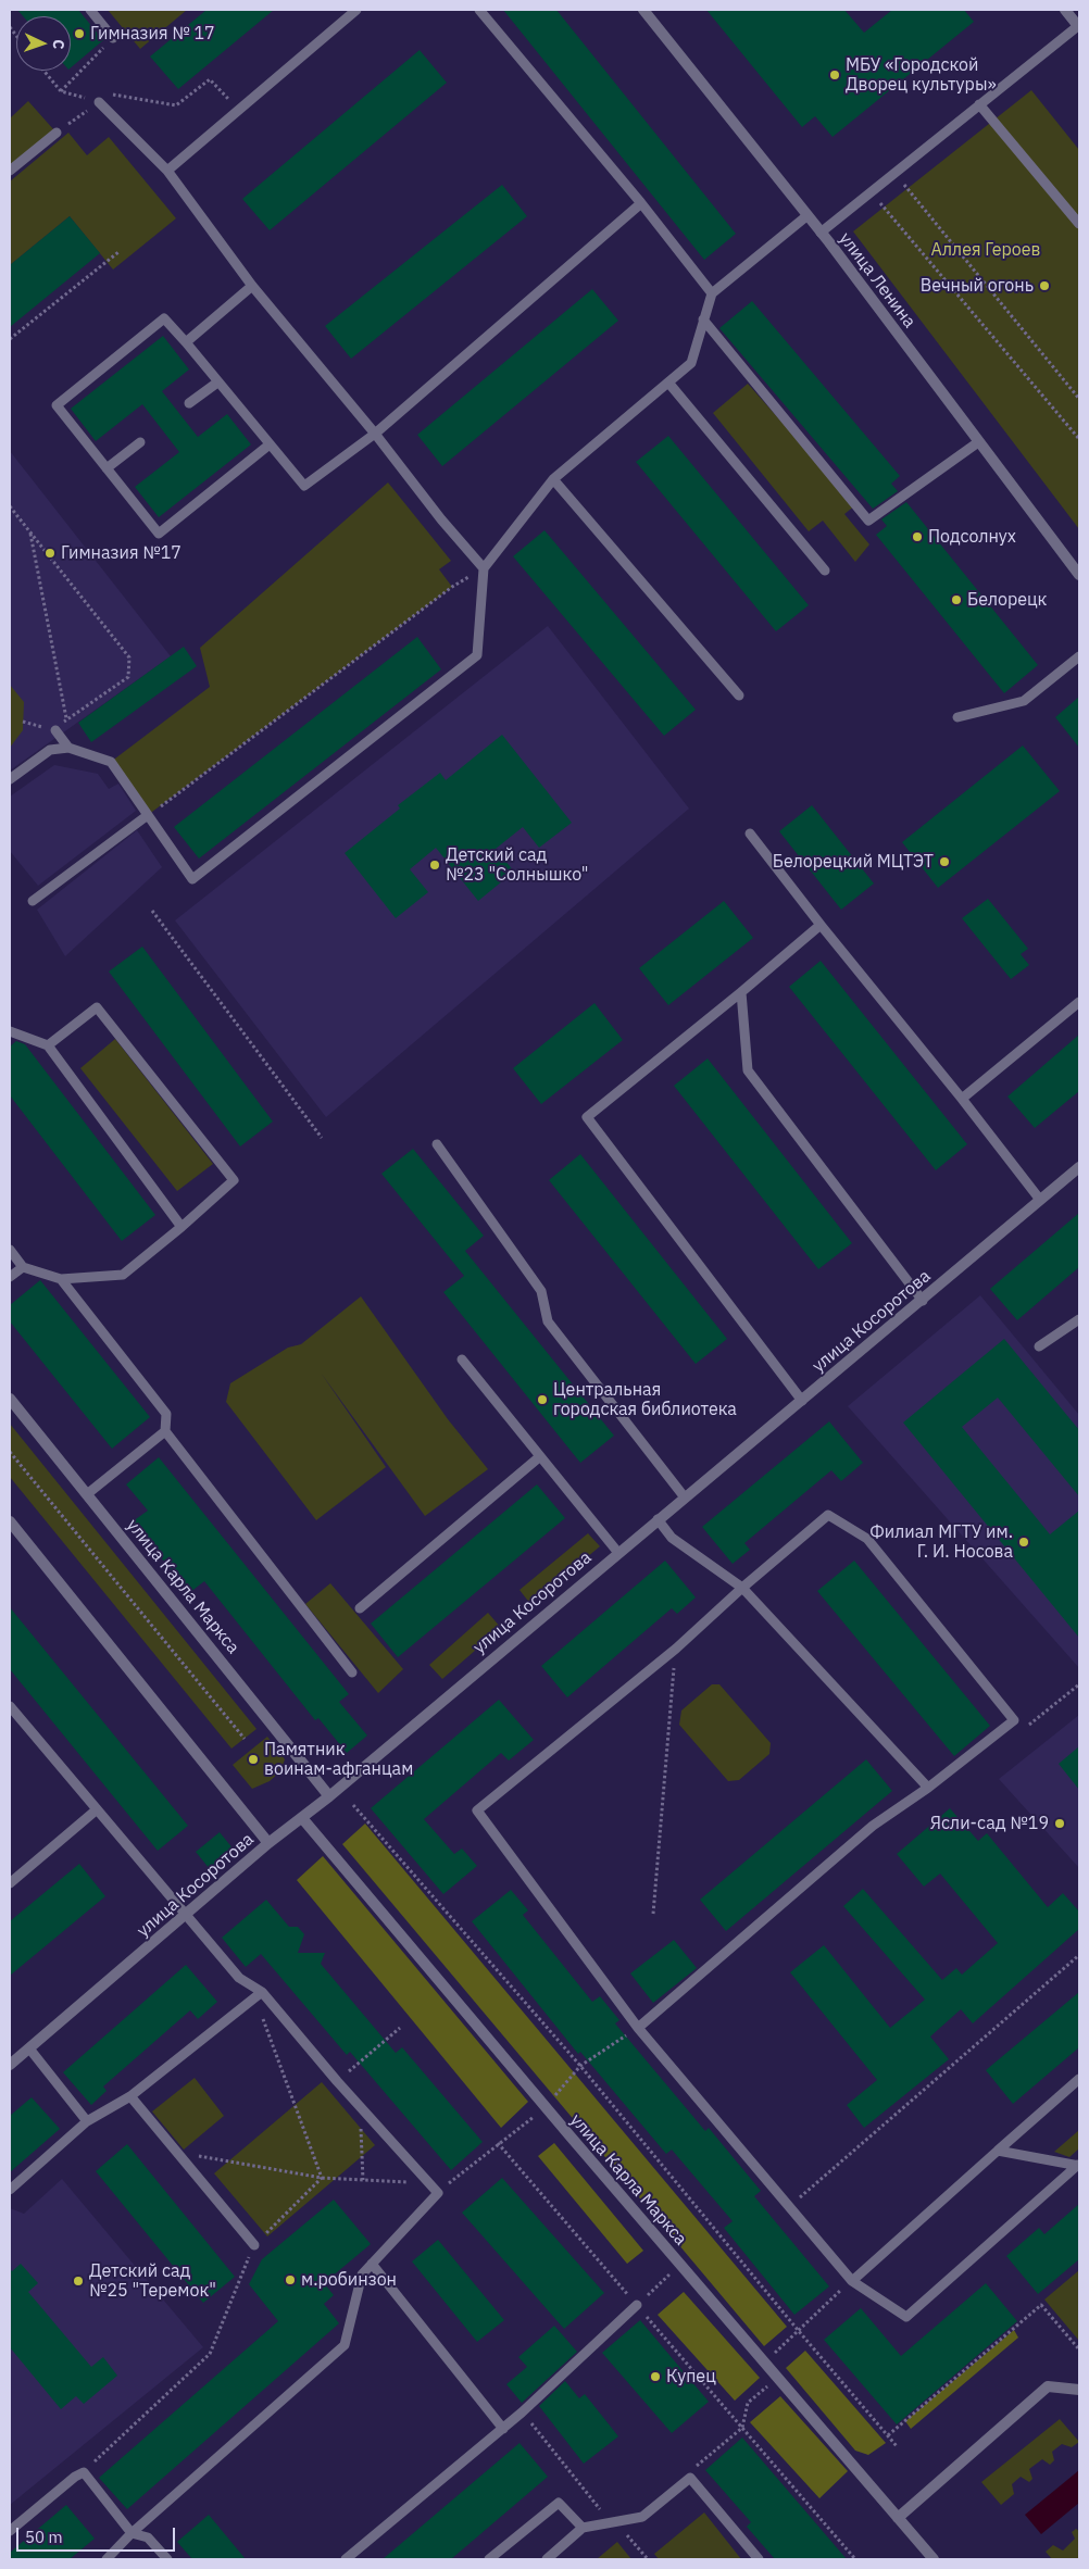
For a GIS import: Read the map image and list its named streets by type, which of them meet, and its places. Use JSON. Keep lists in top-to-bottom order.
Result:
{
  "streets": {
    "street": ["улица Ленина", "улица Косоротова", "улица Карла Маркса"]
  },
  "crossings": [
    ["улица Косоротова", "улица Карла Маркса"]
  ],
  "parks": ["Аллея Героев"],
  "places": [
    "Гимназия № 17",
    "МБУ «Городской Дворец культуры»",
    "Вечный огонь",
    "Подсолнух",
    "Гимназия №17",
    "Белорецк",
    "Белорецкий МЦТЭТ",
    "Детский сад №23 \"Солнышко\"",
    "Центральная городская библиотека",
    "Филиал МГТУ им. Г. И. Носова",
    "Памятник воинам-афганцам",
    "Ясли-сад №19",
    "м.робинзон",
    "Детский сад №25 \"Теремок\"",
    "Купец"
  ],
  "scale_bar": "50 m",
  "north": "right"
}
